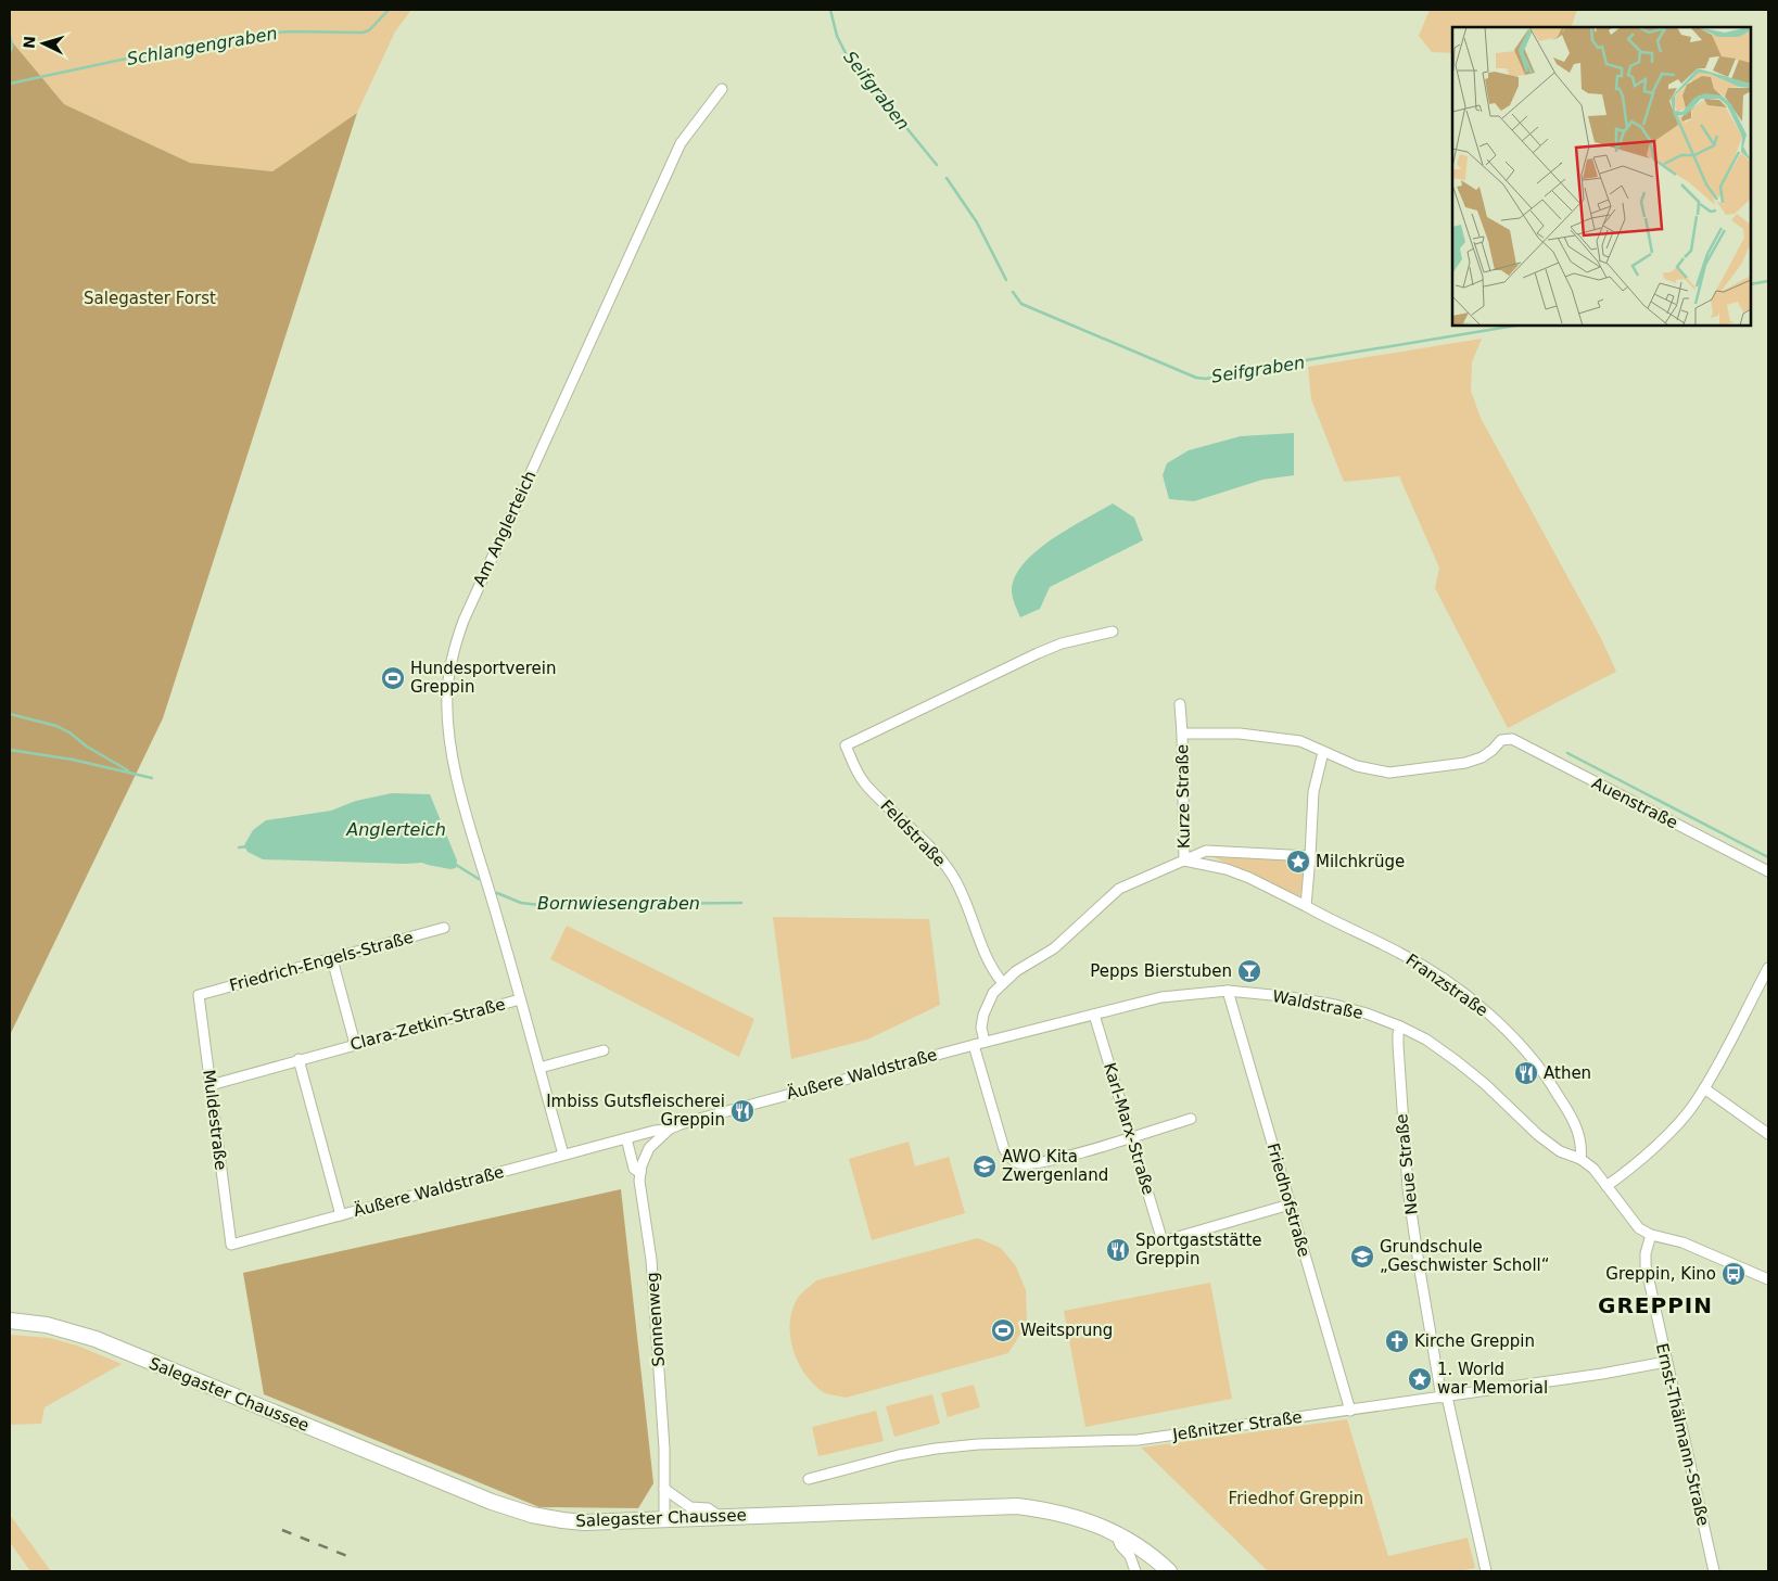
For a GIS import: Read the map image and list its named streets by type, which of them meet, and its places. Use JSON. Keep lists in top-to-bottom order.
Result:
{
  "streets": {
    "main road": ["Salegaster Chaussee"],
    "street": [
      "Am Anglerteich",
      "Kurze Straße",
      "Auenstraße",
      "Feldstraße",
      "Friedrich-Engels-Straße",
      "Franzstraße",
      "Waldstraße",
      "Clara-Zetkin-Straße",
      "Äußere Waldstraße",
      "Muldestraße",
      "Karl-Marx-Straße",
      "Neue Straße",
      "Friedhofstraße",
      "Sonnenweg",
      "Jeßnitzer Straße",
      "Ernst-Thälmann-Straße"
    ]
  },
  "crossings": [
    ["Am Anglerteich", "Clara-Zetkin-Straße"],
    ["Kurze Straße", "Auenstraße"],
    ["Kurze Straße", "Franzstraße"],
    ["Friedrich-Engels-Straße", "Muldestraße"],
    ["Franzstraße", "Waldstraße"],
    ["Waldstraße", "Äußere Waldstraße"],
    ["Waldstraße", "Karl-Marx-Straße"],
    ["Waldstraße", "Neue Straße"],
    ["Waldstraße", "Friedhofstraße"],
    ["Waldstraße", "Ernst-Thälmann-Straße"],
    ["Clara-Zetkin-Straße", "Äußere Waldstraße"],
    ["Clara-Zetkin-Straße", "Muldestraße"],
    ["Äußere Waldstraße", "Muldestraße"],
    ["Äußere Waldstraße", "Sonnenweg"],
    ["Karl-Marx-Straße", "Friedhofstraße"],
    ["Neue Straße", "Jeßnitzer Straße"],
    ["Friedhofstraße", "Jeßnitzer Straße"],
    ["Sonnenweg", "Salegaster Chaussee"],
    ["Jeßnitzer Straße", "Ernst-Thälmann-Straße"]
  ],
  "districts": ["GREPPIN"],
  "water": [
    "Schlangengraben",
    "Seifgraben",
    "Anglerteich",
    "Bornwiesengraben"
  ],
  "parks": ["Salegaster Forst", "Friedhof Greppin"],
  "places": {
    "sports": ["Hundesportverein Greppin", "Weitsprung"],
    "place": ["Milchkrüge", "1. World war Memorial"],
    "bar": ["Pepps Bierstuben"],
    "restaurant": ["Athen", "Imbiss Gutsfleischerei Greppin", "Sportgaststätte Greppin"],
    "school or university": ["AWO Kita Zwergenland", "Grundschule „Geschwister Scholl“"],
    "bus stop": ["Greppin, Kino"],
    "church": ["Kirche Greppin"]
  },
  "north": "left"
}
